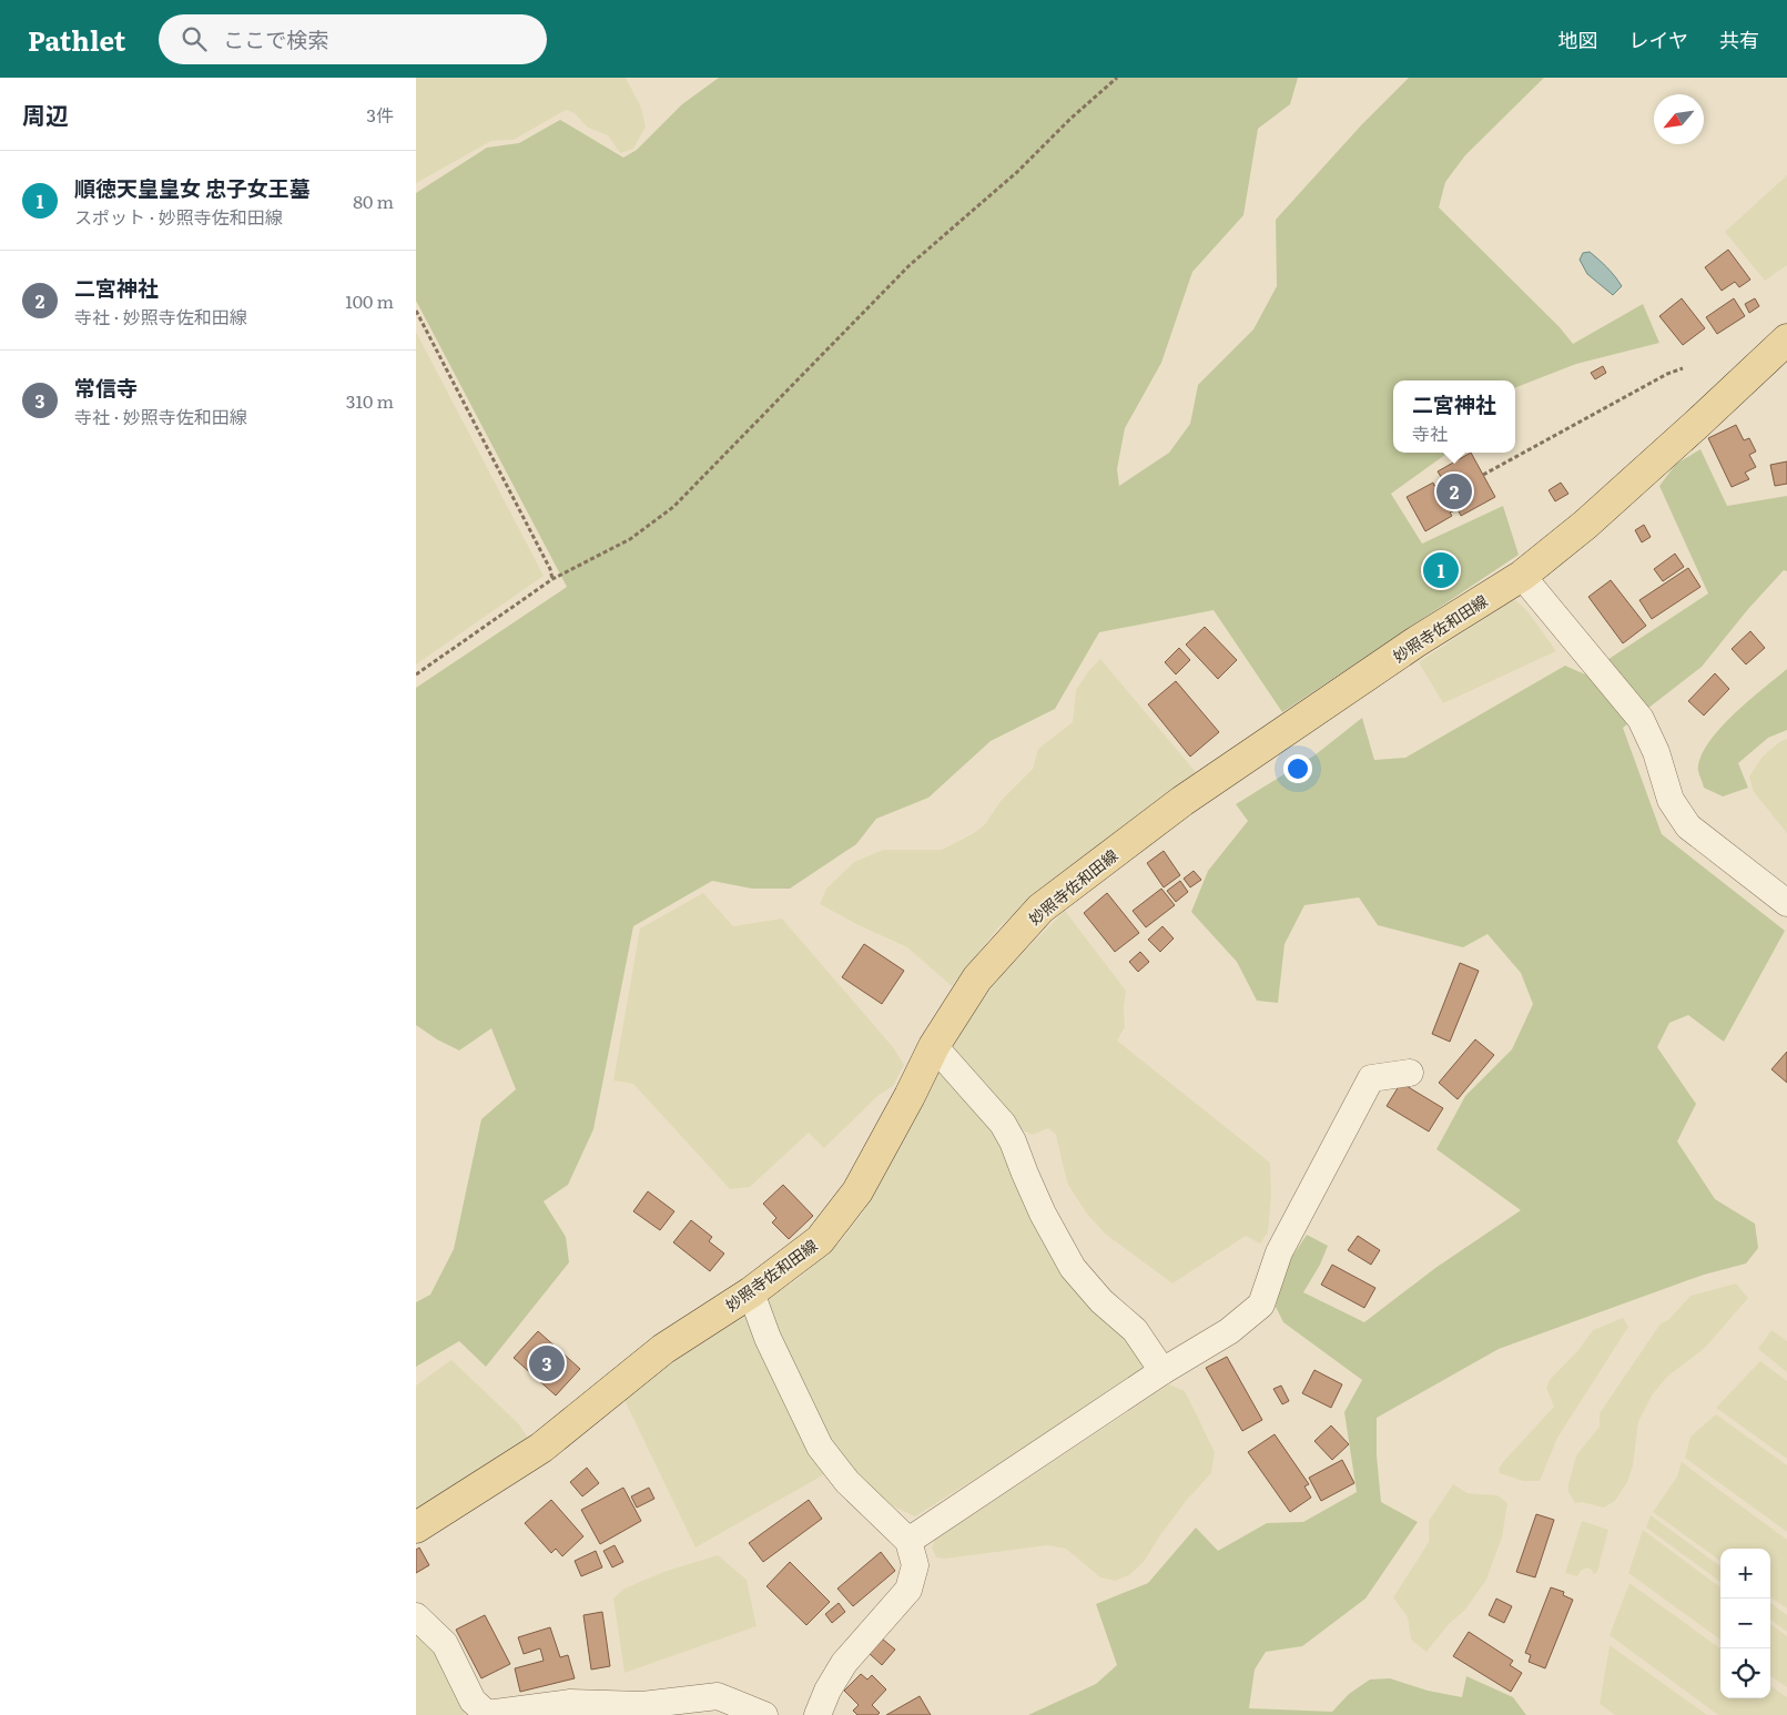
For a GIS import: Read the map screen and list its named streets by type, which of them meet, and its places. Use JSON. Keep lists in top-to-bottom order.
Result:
{
  "streets": {
    "main road": ["妙照寺佐和田線"]
  },
  "north": "bottom left",
  "page": {
    "header": "Pathlet",
    "search": "ここで検索",
    "nav": ["地図", "レイヤ", "共有"],
    "heading": ["周辺", "3件"],
    "list": [
      {
        "mark": "1",
        "name": "順徳天皇皇女 忠子女王墓",
        "note": "スポット · 妙照寺佐和田線",
        "value": "80 m"
      },
      {
        "mark": "2",
        "name": "二宮神社",
        "note": "寺社 · 妙照寺佐和田線",
        "value": "100 m"
      },
      {
        "mark": "3",
        "name": "常信寺",
        "note": "寺社 · 妙照寺佐和田線",
        "value": "310 m"
      }
    ],
    "popup": ["二宮神社", "寺社"],
    "pins": ["2", "1", "3"],
    "map_buttons": ["+", "−"]
  }
}
